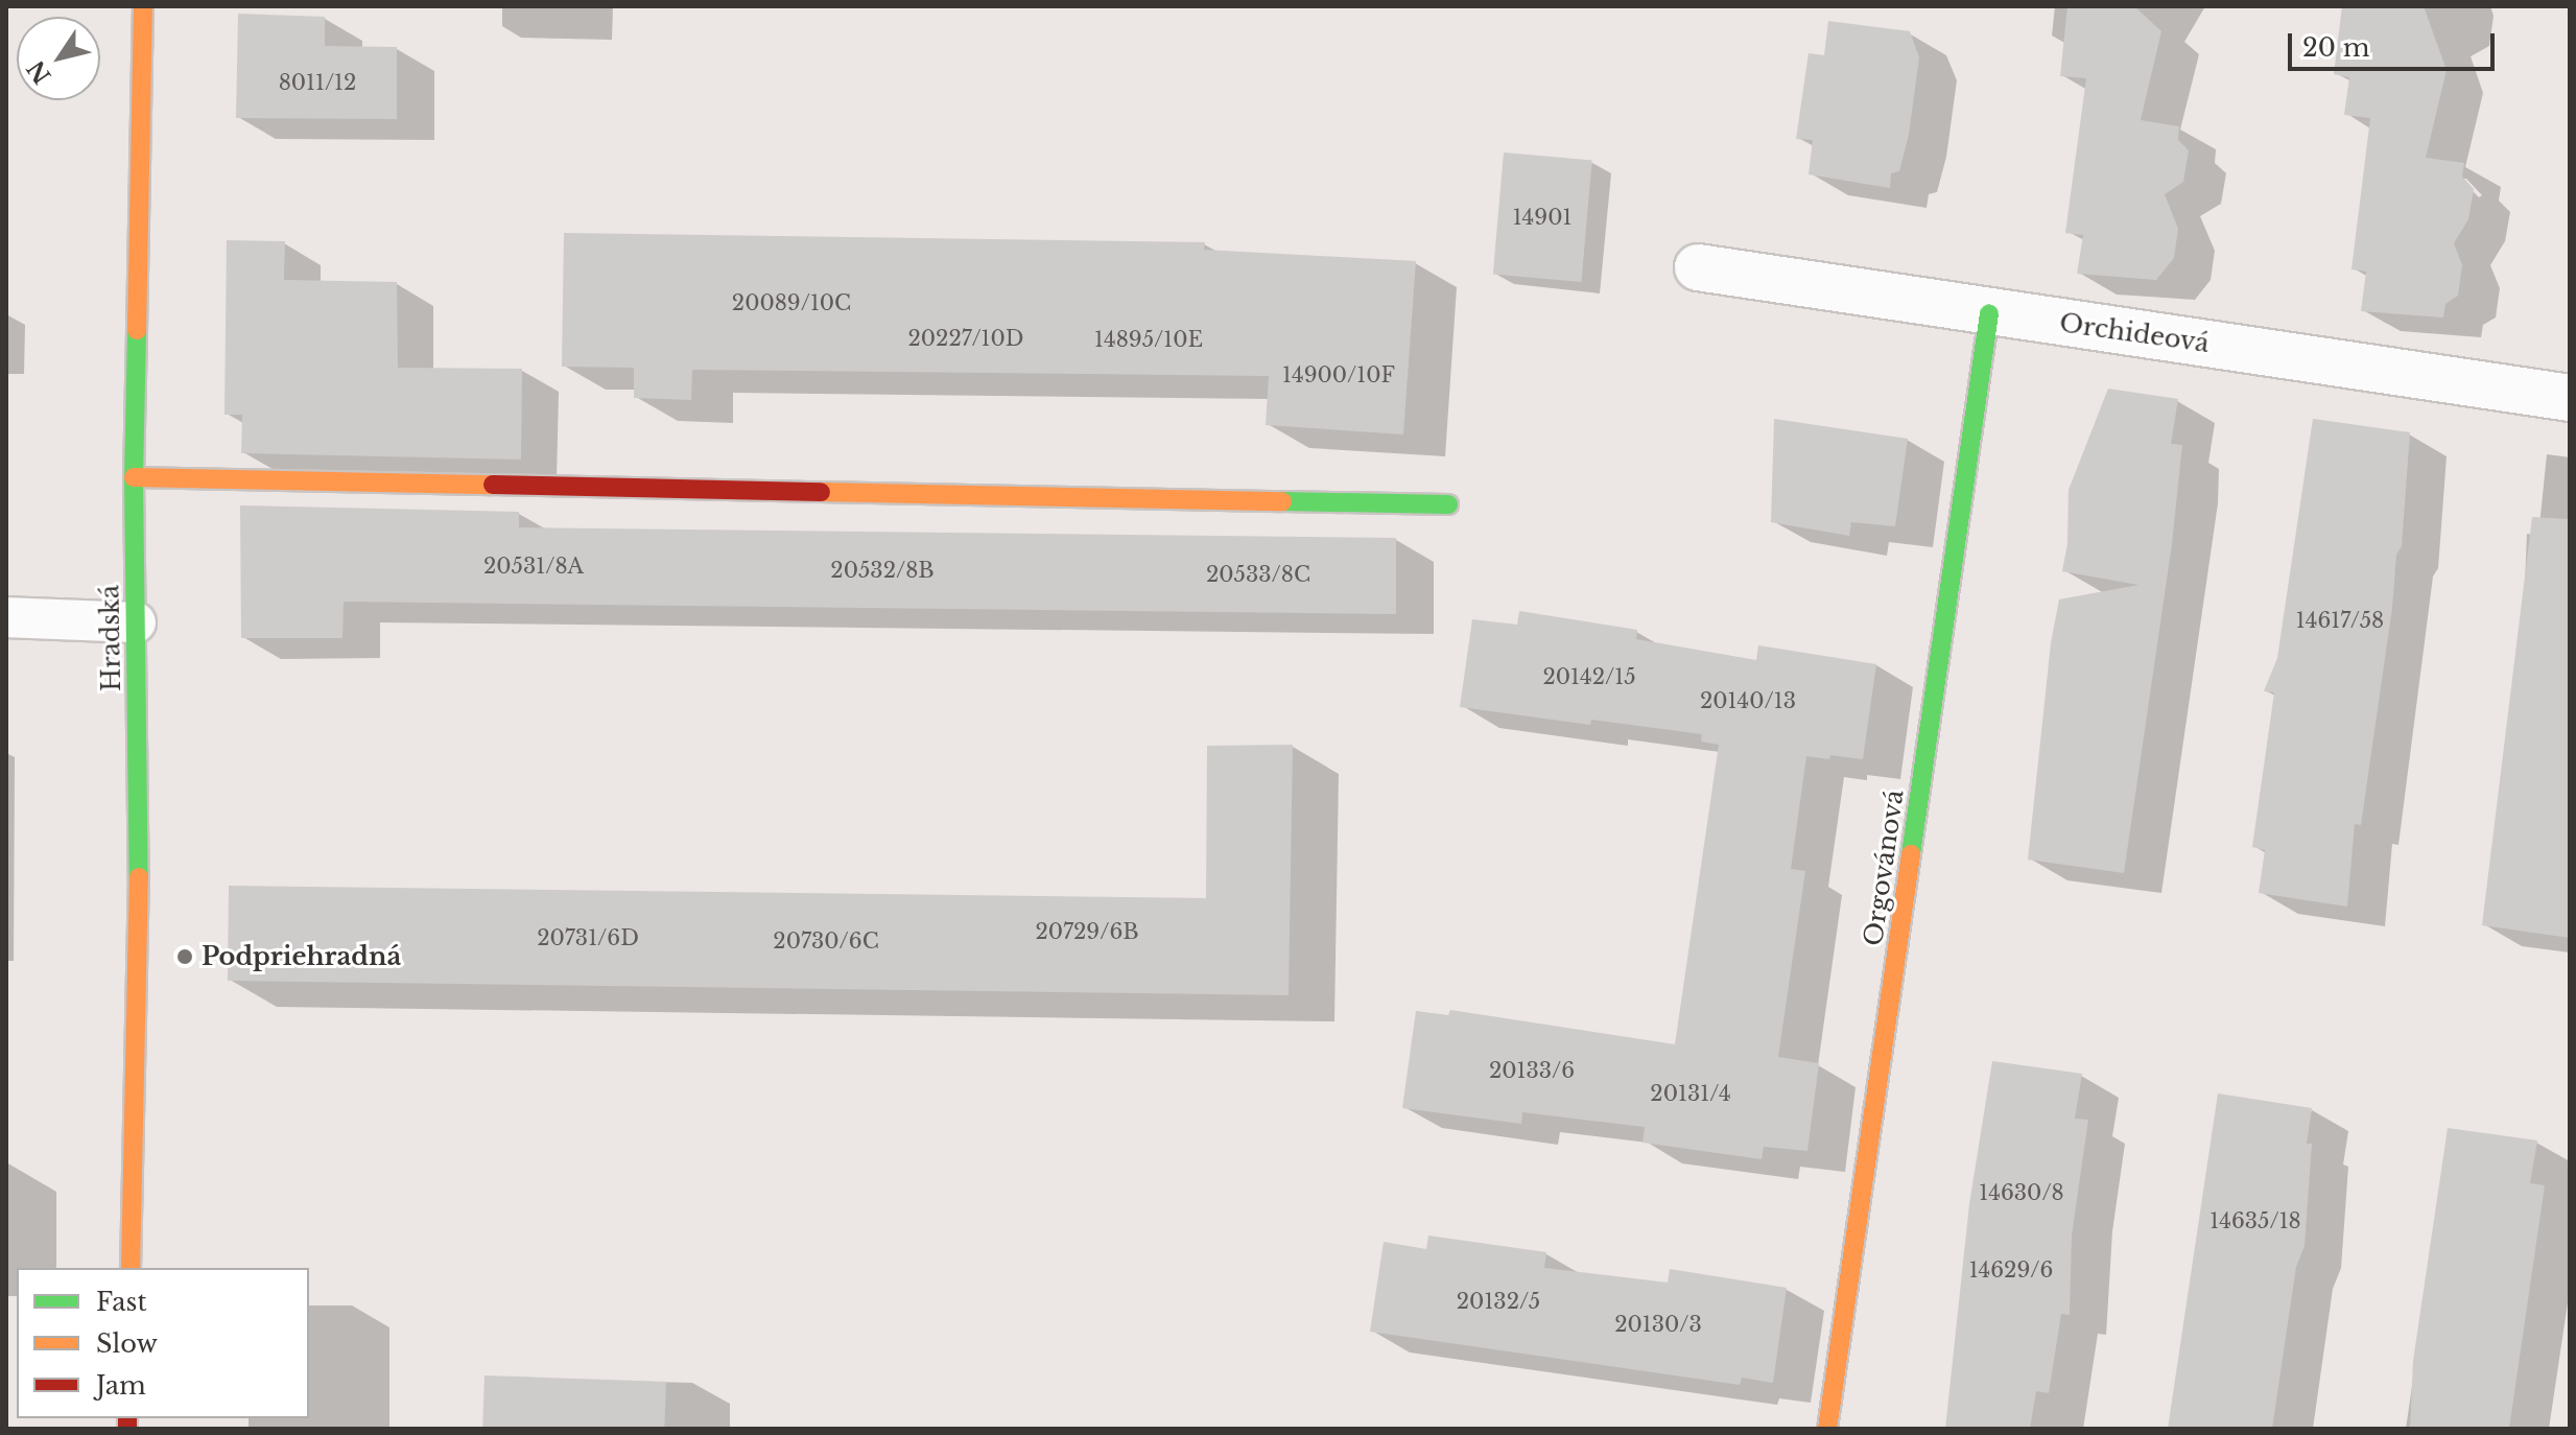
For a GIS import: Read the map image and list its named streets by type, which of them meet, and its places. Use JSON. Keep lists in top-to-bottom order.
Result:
{
  "streets": {
    "street": ["Orchideová", "Hradská", "Orgovánová"]
  },
  "crossings": [
    ["Orchideová", "Orgovánová"]
  ],
  "places": ["Podpriehradná"],
  "house_numbers": [
    "8011/12",
    "14901",
    "20089/10C",
    "20227/10D",
    "14895/10E",
    "14900/10F",
    "20531/8A",
    "20532/8B",
    "20533/8C",
    "14617/58",
    "20142/15",
    "20140/13",
    "20729/6B",
    "20731/6D",
    "20730/6C",
    "20133/6",
    "20131/4",
    "14630/8",
    "14635/18",
    "14629/6",
    "20132/5",
    "20130/3"
  ],
  "legend": ["Fast", "Slow", "Jam"],
  "scale_bar": "20 m",
  "north": "bottom left"
}
